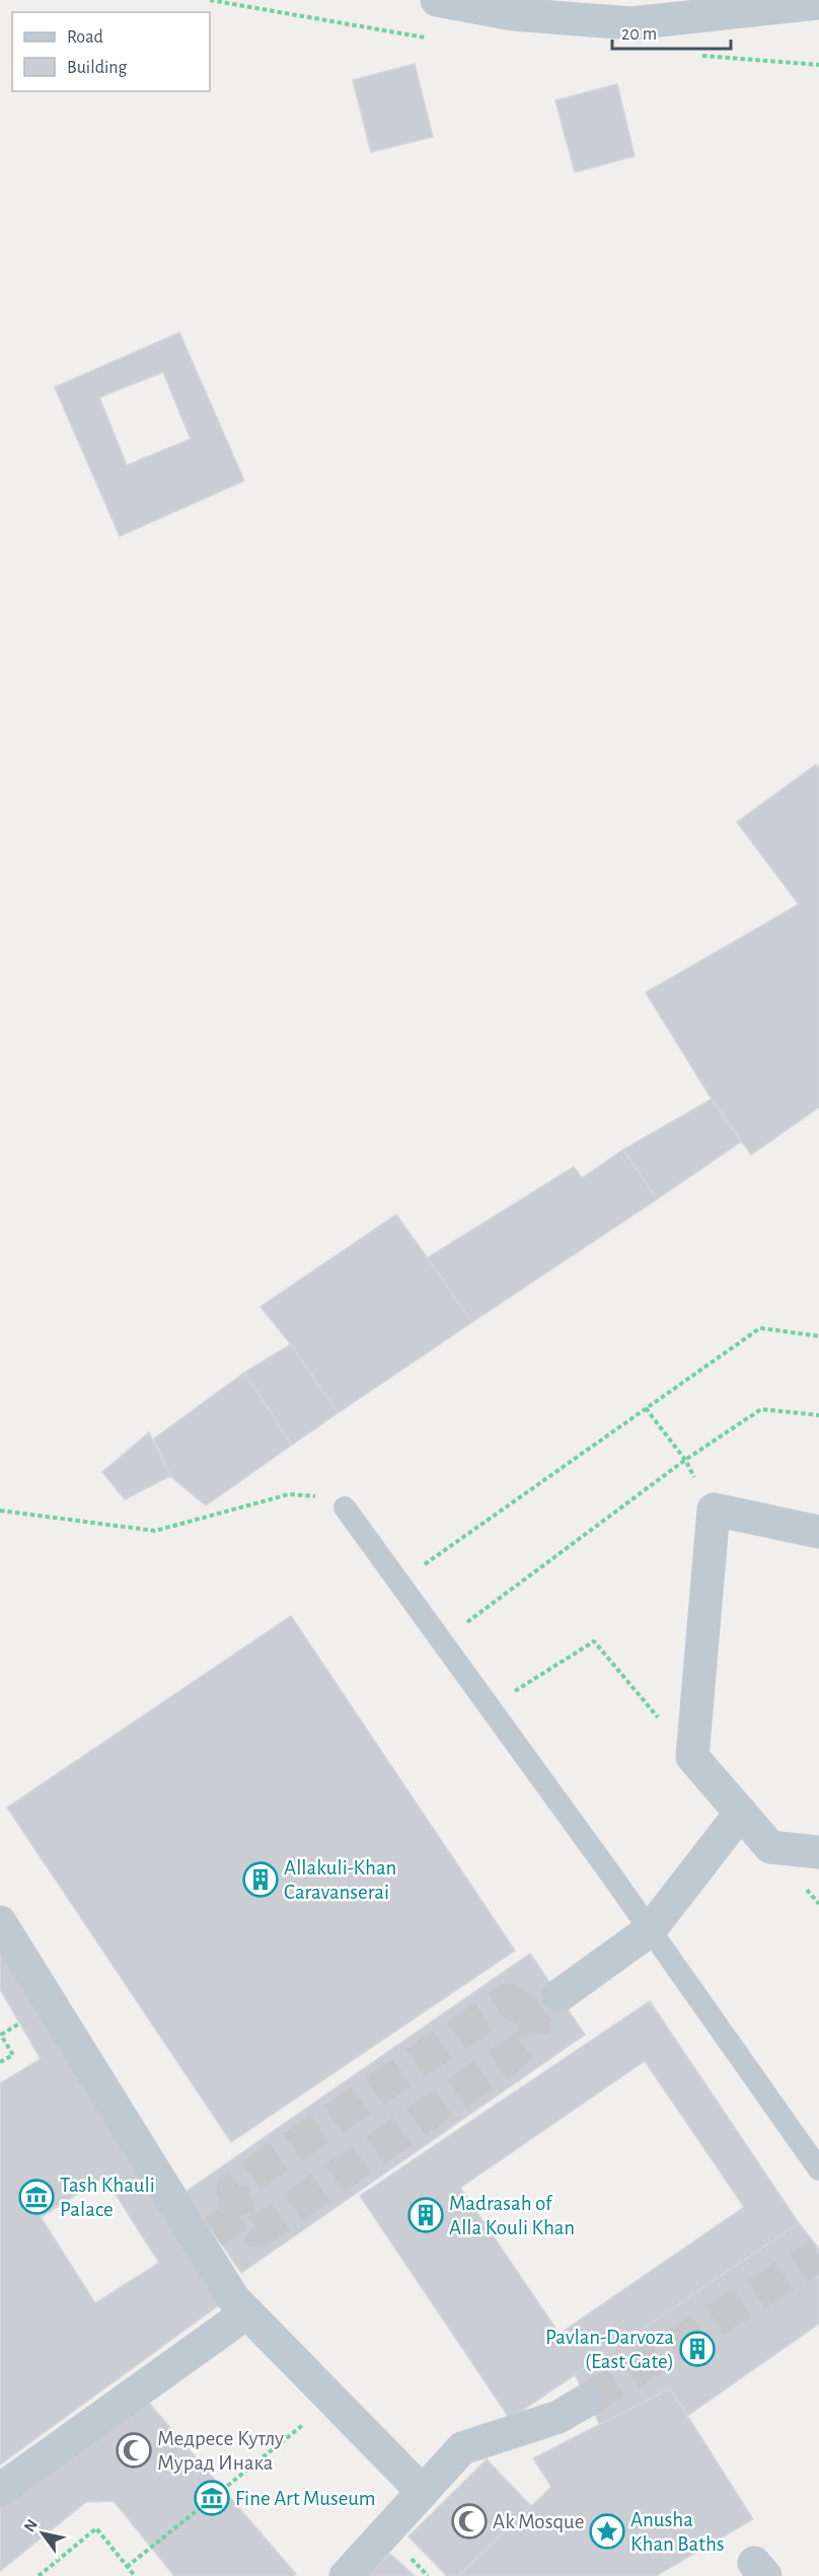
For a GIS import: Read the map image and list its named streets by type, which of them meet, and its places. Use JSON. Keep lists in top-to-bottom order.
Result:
{
  "places": {
    "building": ["Allakuli-Khan Caravanserai", "Madrasah of Alla Kouli Khan", "Pavlan-Darvoza (East Gate)"],
    "museum": ["Tash Khauli Palace", "Fine Art Museum"],
    "mosque": ["Медресе Кутлу Мурад Инака", "Ak Mosque"],
    "place": ["Anusha Khan Baths"]
  },
  "legend": ["Road", "Building"],
  "scale_bar": "20 m",
  "north": "top left"
}
